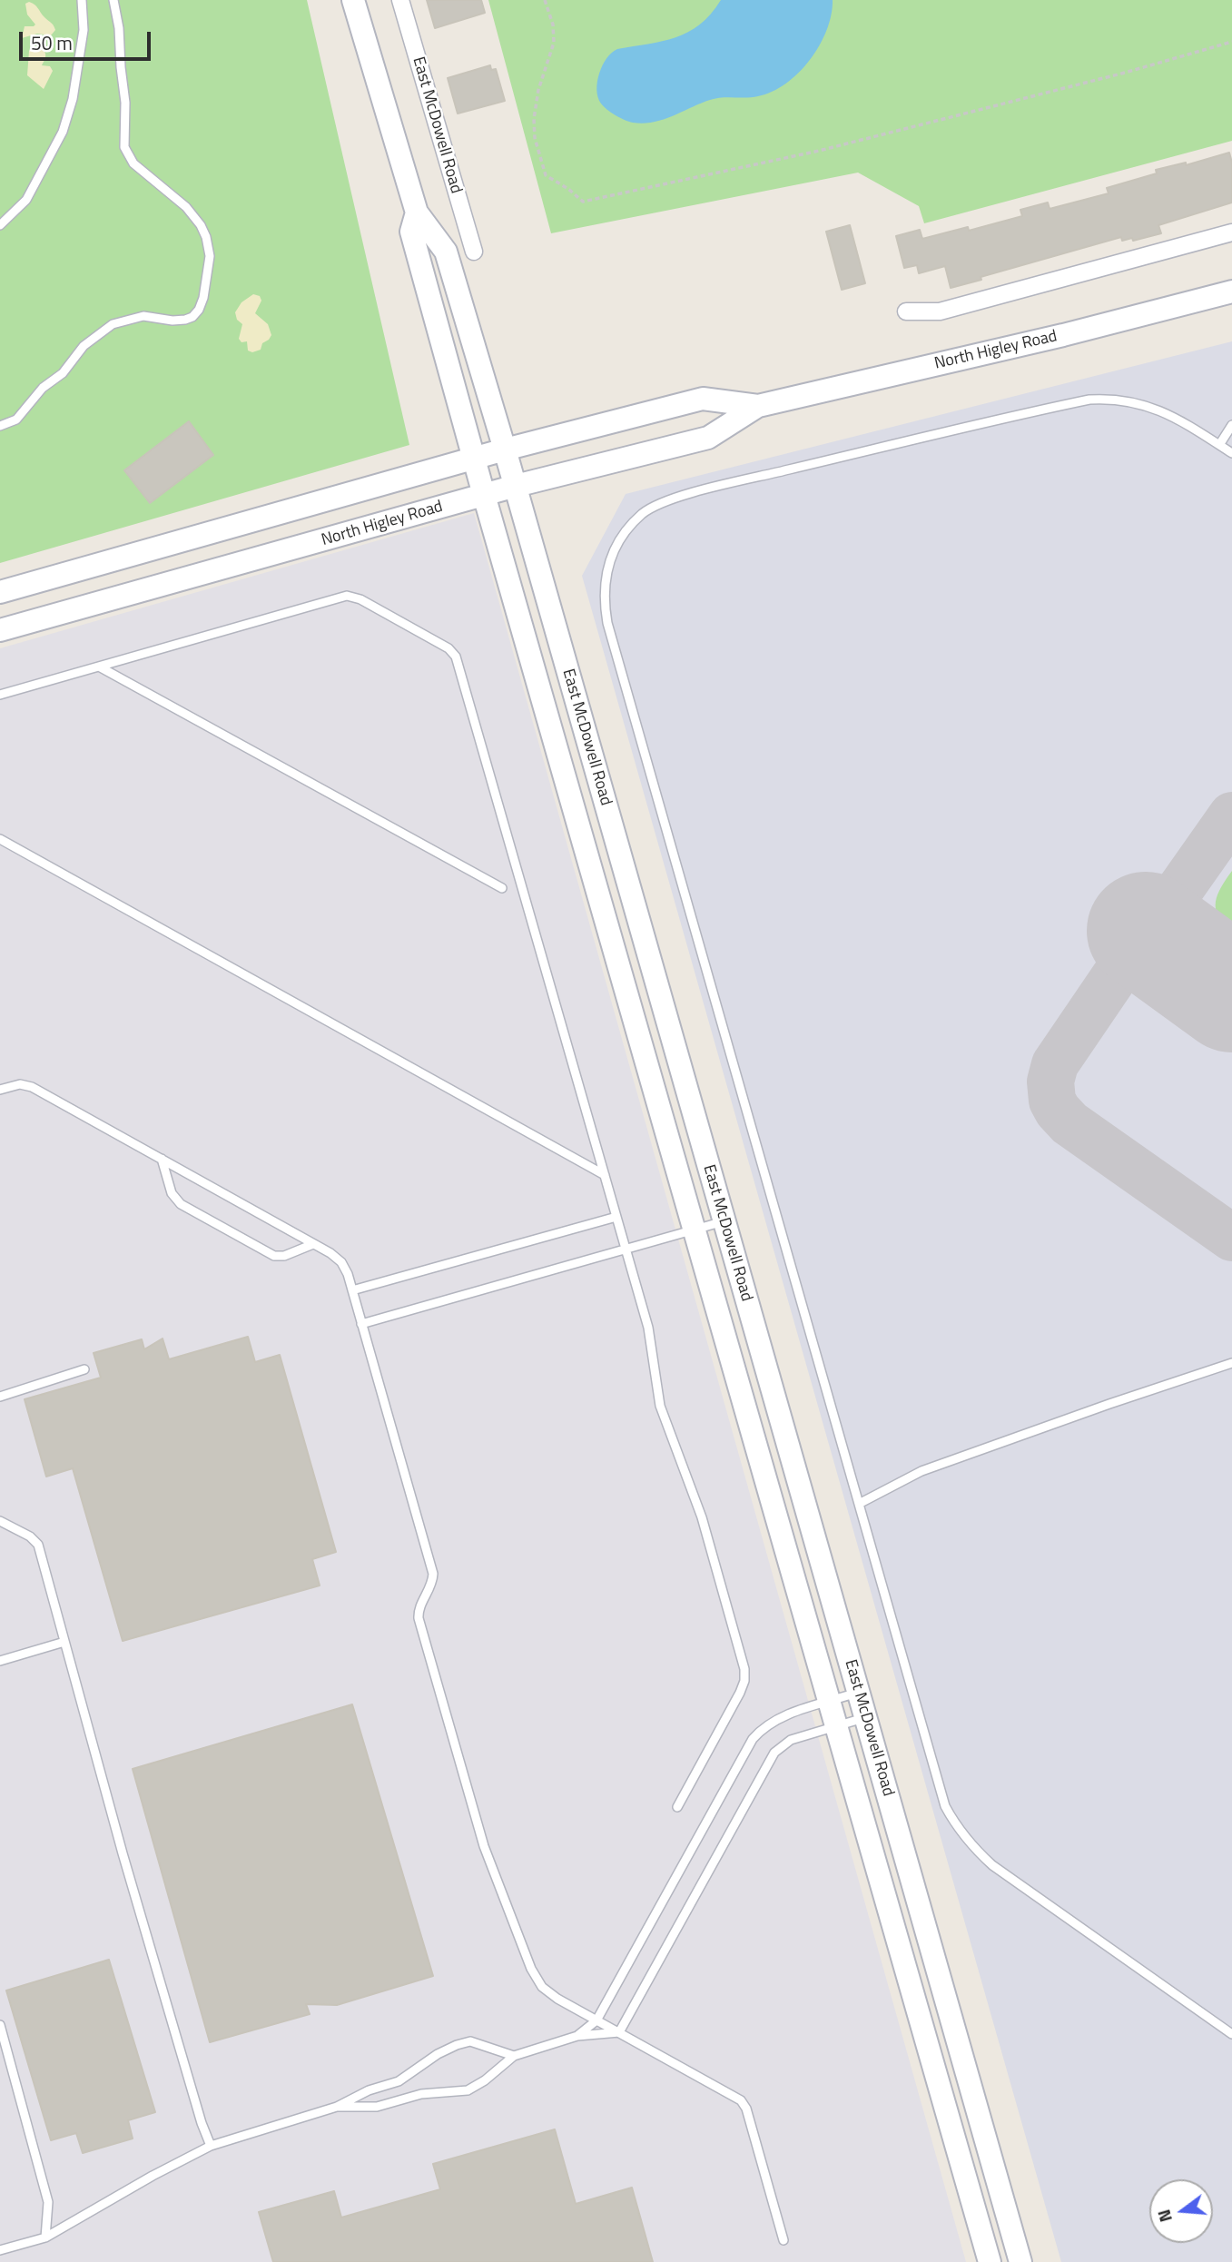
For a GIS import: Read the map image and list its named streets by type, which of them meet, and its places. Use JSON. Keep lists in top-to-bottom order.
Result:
{
  "streets": {
    "main road": ["East McDowell Road", "North Higley Road"]
  },
  "crossings": [
    ["East McDowell Road", "North Higley Road"]
  ],
  "scale_bar": "50 m",
  "north": "left"
}
